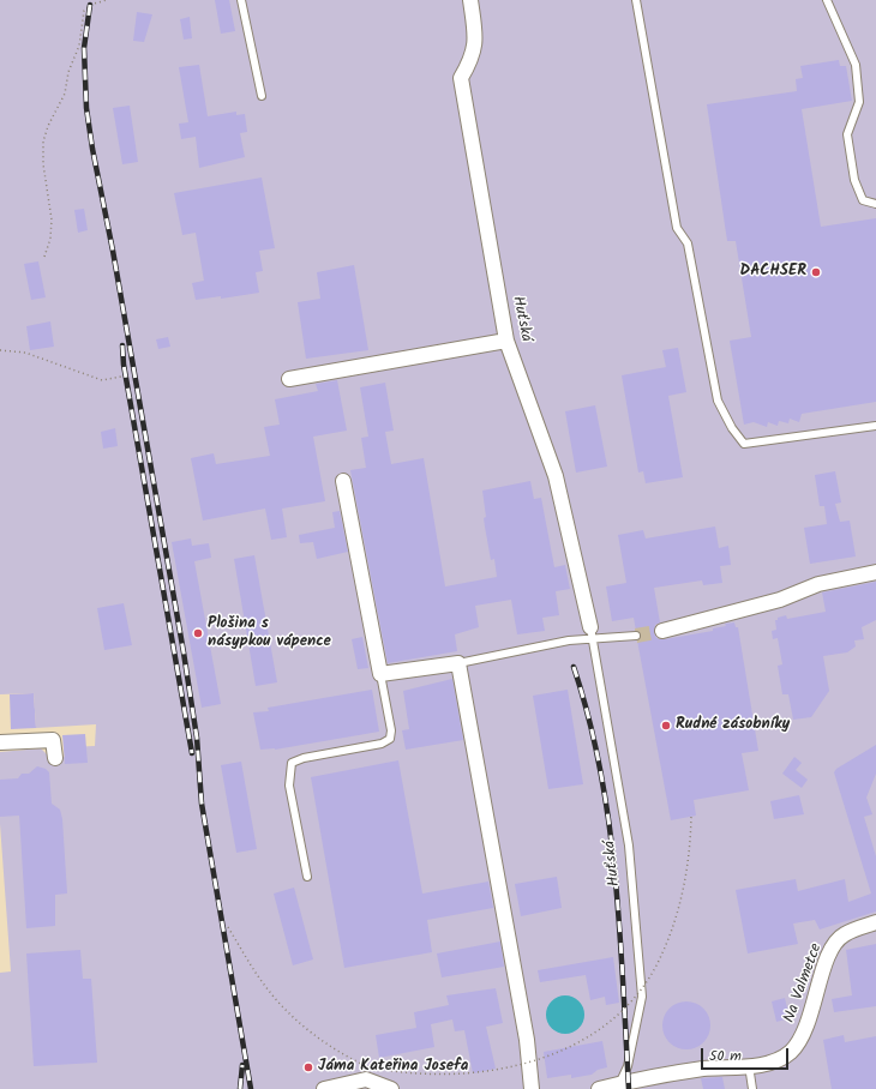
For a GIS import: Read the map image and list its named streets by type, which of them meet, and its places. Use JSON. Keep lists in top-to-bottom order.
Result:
{
  "streets": {
    "street": ["Huťská", "Na Valmetce"]
  },
  "crossings": [
    ["Huťská", "Na Valmetce"]
  ],
  "places": [
    "DACHSER",
    "Plošina s násypkou vápence",
    "Rudné zásobníky",
    "Jáma Kateřina Josefa"
  ],
  "scale_bar": "50 m"
}
